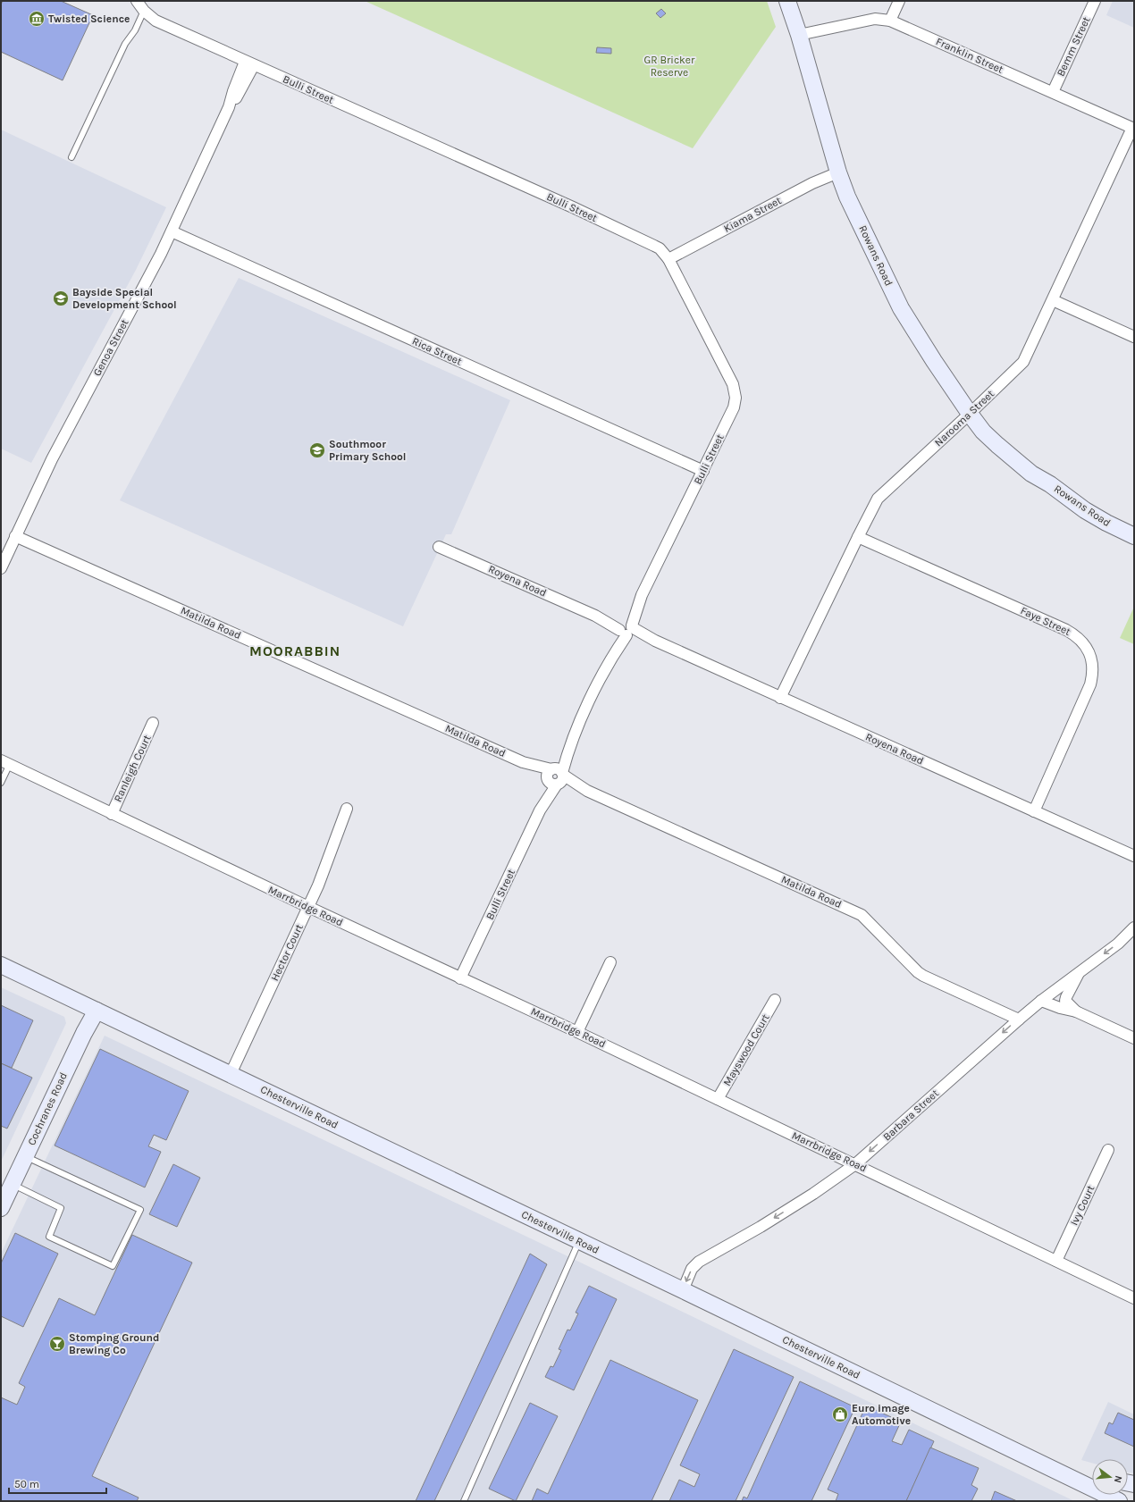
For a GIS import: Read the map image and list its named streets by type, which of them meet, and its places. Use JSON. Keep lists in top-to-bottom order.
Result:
{
  "streets": {
    "main road": ["Rowans Road", "Chesterville Road", "Cochranes Road"],
    "street": [
      "Bemm Street",
      "Franklin Street",
      "Bulli Street",
      "Kiama Street",
      "Genoa Street",
      "Rica Street",
      "Narooma Street",
      "Royena Road",
      "Faye Street",
      "Matilda Road",
      "Ranleigh Court",
      "Marrbridge Road",
      "Hector Court",
      "Mayswood Court",
      "Barbara Street",
      "Ivy Court"
    ]
  },
  "crossings": [
    ["Bemm Street", "Franklin Street"],
    ["Franklin Street", "Rowans Road"],
    ["Franklin Street", "Narooma Street"],
    ["Bulli Street", "Kiama Street"],
    ["Bulli Street", "Genoa Street"],
    ["Bulli Street", "Rica Street"],
    ["Bulli Street", "Royena Road"],
    ["Bulli Street", "Matilda Road"],
    ["Bulli Street", "Marrbridge Road"],
    ["Kiama Street", "Rowans Road"],
    ["Rowans Road", "Narooma Street"],
    ["Genoa Street", "Rica Street"],
    ["Genoa Street", "Matilda Road"],
    ["Narooma Street", "Royena Road"],
    ["Narooma Street", "Faye Street"],
    ["Royena Road", "Faye Street"],
    ["Matilda Road", "Barbara Street"],
    ["Ranleigh Court", "Marrbridge Road"],
    ["Marrbridge Road", "Hector Court"],
    ["Marrbridge Road", "Mayswood Court"],
    ["Marrbridge Road", "Barbara Street"],
    ["Marrbridge Road", "Ivy Court"],
    ["Hector Court", "Chesterville Road"],
    ["Chesterville Road", "Cochranes Road"],
    ["Chesterville Road", "Barbara Street"]
  ],
  "one_way": ["Barbara Street"],
  "districts": ["MOORABBIN"],
  "parks": ["GR Bricker Reserve"],
  "places": {
    "museum": ["Twisted Science"],
    "school or university": ["Bayside Special Development School", "Southmoor Primary School"],
    "bar": ["Stomping Ground Brewing Co"],
    "shop": ["Euro image Automotive"]
  },
  "scale_bar": "50 m",
  "north": "right"
}
